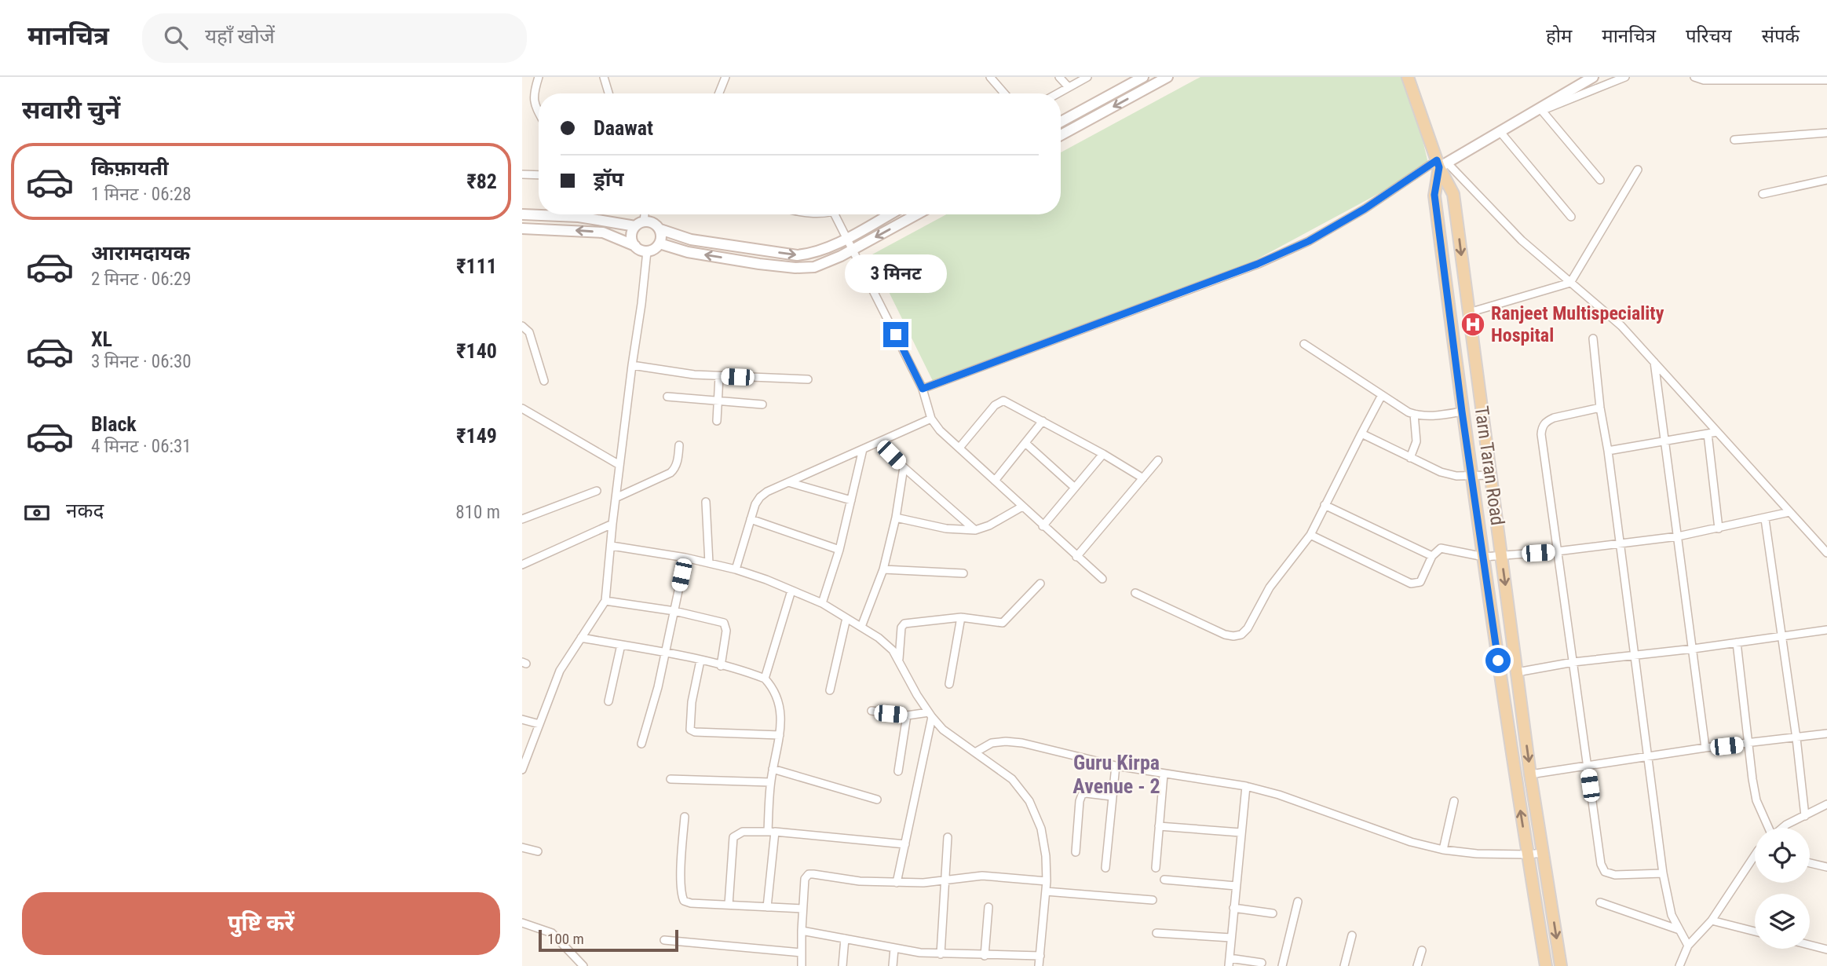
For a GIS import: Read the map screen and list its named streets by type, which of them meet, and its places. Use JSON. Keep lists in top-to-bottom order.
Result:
{
  "streets": {
    "main road": ["Tarn Taran Road"]
  },
  "districts": ["Guru Kirpa Avenue - 2"],
  "places": {
    "hospital": ["Ranjeet Multispeciality Hospital"]
  },
  "scale_bar": "100 m",
  "page": {
    "header": "मानचित्र",
    "search": "यहाँ खोजें",
    "nav": [
      "होम",
      "मानचित्र",
      "परिचय",
      "संपर्क"
    ],
    "heading": "सवारी चुनें",
    "banner": ["Daawat", "ड्रॉप"],
    "list": [
      {
        "name": "किफ़ायती",
        "note": "1 मिनट · 06:28",
        "value": "₹82"
      },
      {
        "name": "आरामदायक",
        "note": "2 मिनट · 06:29",
        "value": "₹111"
      },
      {
        "name": "XL",
        "note": "3 मिनट · 06:30",
        "value": "₹140"
      },
      {
        "name": "Black",
        "note": "4 मिनट · 06:31",
        "value": "₹149"
      }
    ],
    "bubble": "3 मिनट",
    "pay": ["नकद", "810 m"],
    "buttons": "पुष्टि करें",
    "scale": "100 m"
  }
}
